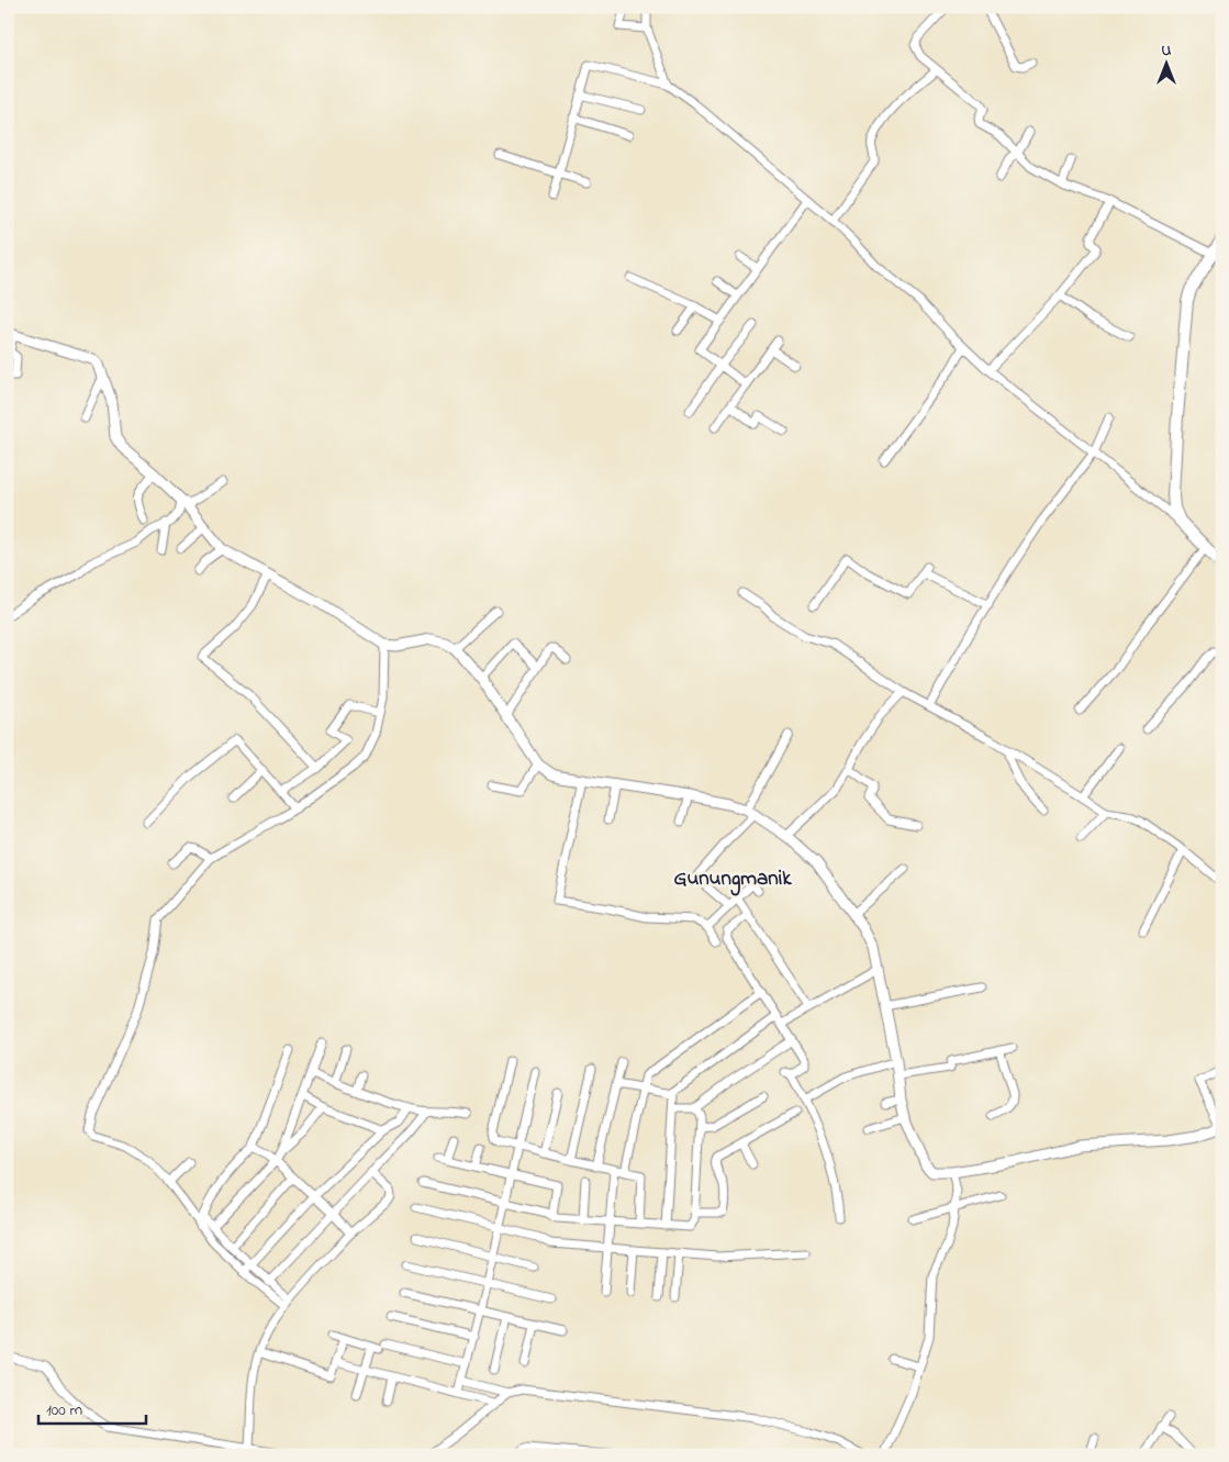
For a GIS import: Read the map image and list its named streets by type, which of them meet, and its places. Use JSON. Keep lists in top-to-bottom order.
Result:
{
  "districts": ["Gunungmanik"],
  "scale_bar": "100 m",
  "north": "top"
}
